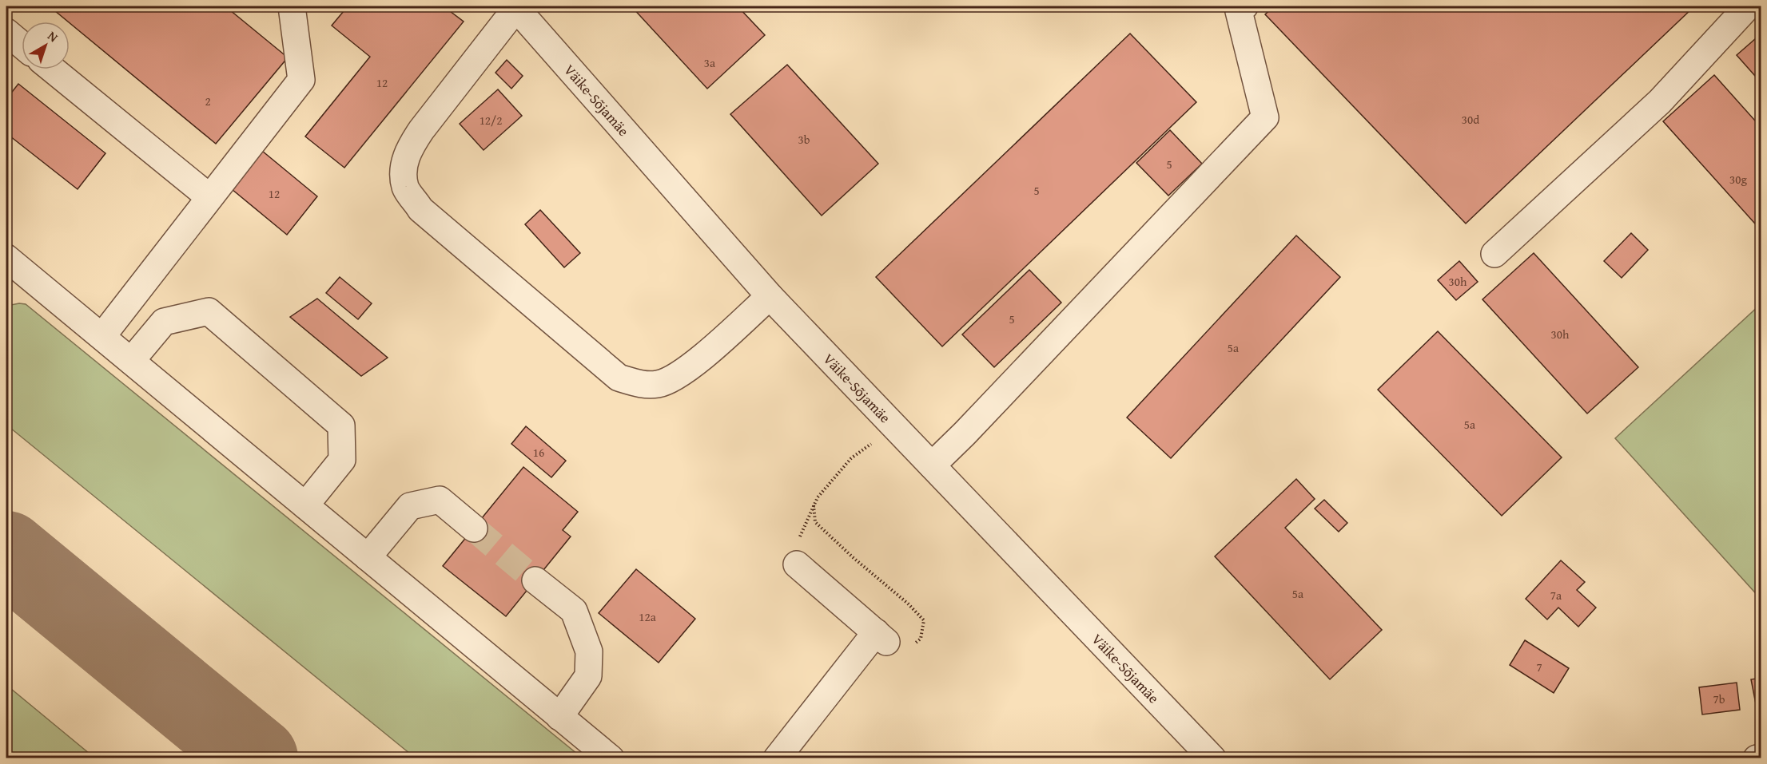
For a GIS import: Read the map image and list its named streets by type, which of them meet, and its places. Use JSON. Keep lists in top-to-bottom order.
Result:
{
  "streets": {
    "street": ["Väike-Sõjamäe"]
  },
  "house_numbers": [
    "3a",
    "12",
    "2",
    "30d",
    "12/2",
    "3b",
    "5",
    "30g",
    "5",
    "12",
    "30h",
    "5",
    "30h",
    "5a",
    "5a",
    "16",
    "5a",
    "7a",
    "12a",
    "7",
    "7b"
  ],
  "north": "top right"
}
